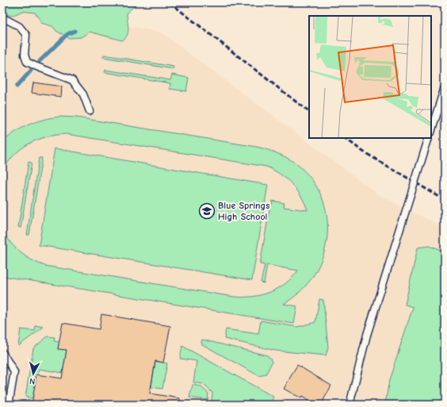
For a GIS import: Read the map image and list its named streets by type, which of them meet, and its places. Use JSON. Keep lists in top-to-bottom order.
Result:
{
  "places": {
    "school or university": ["Blue Springs High School"]
  },
  "north": "bottom"
}
